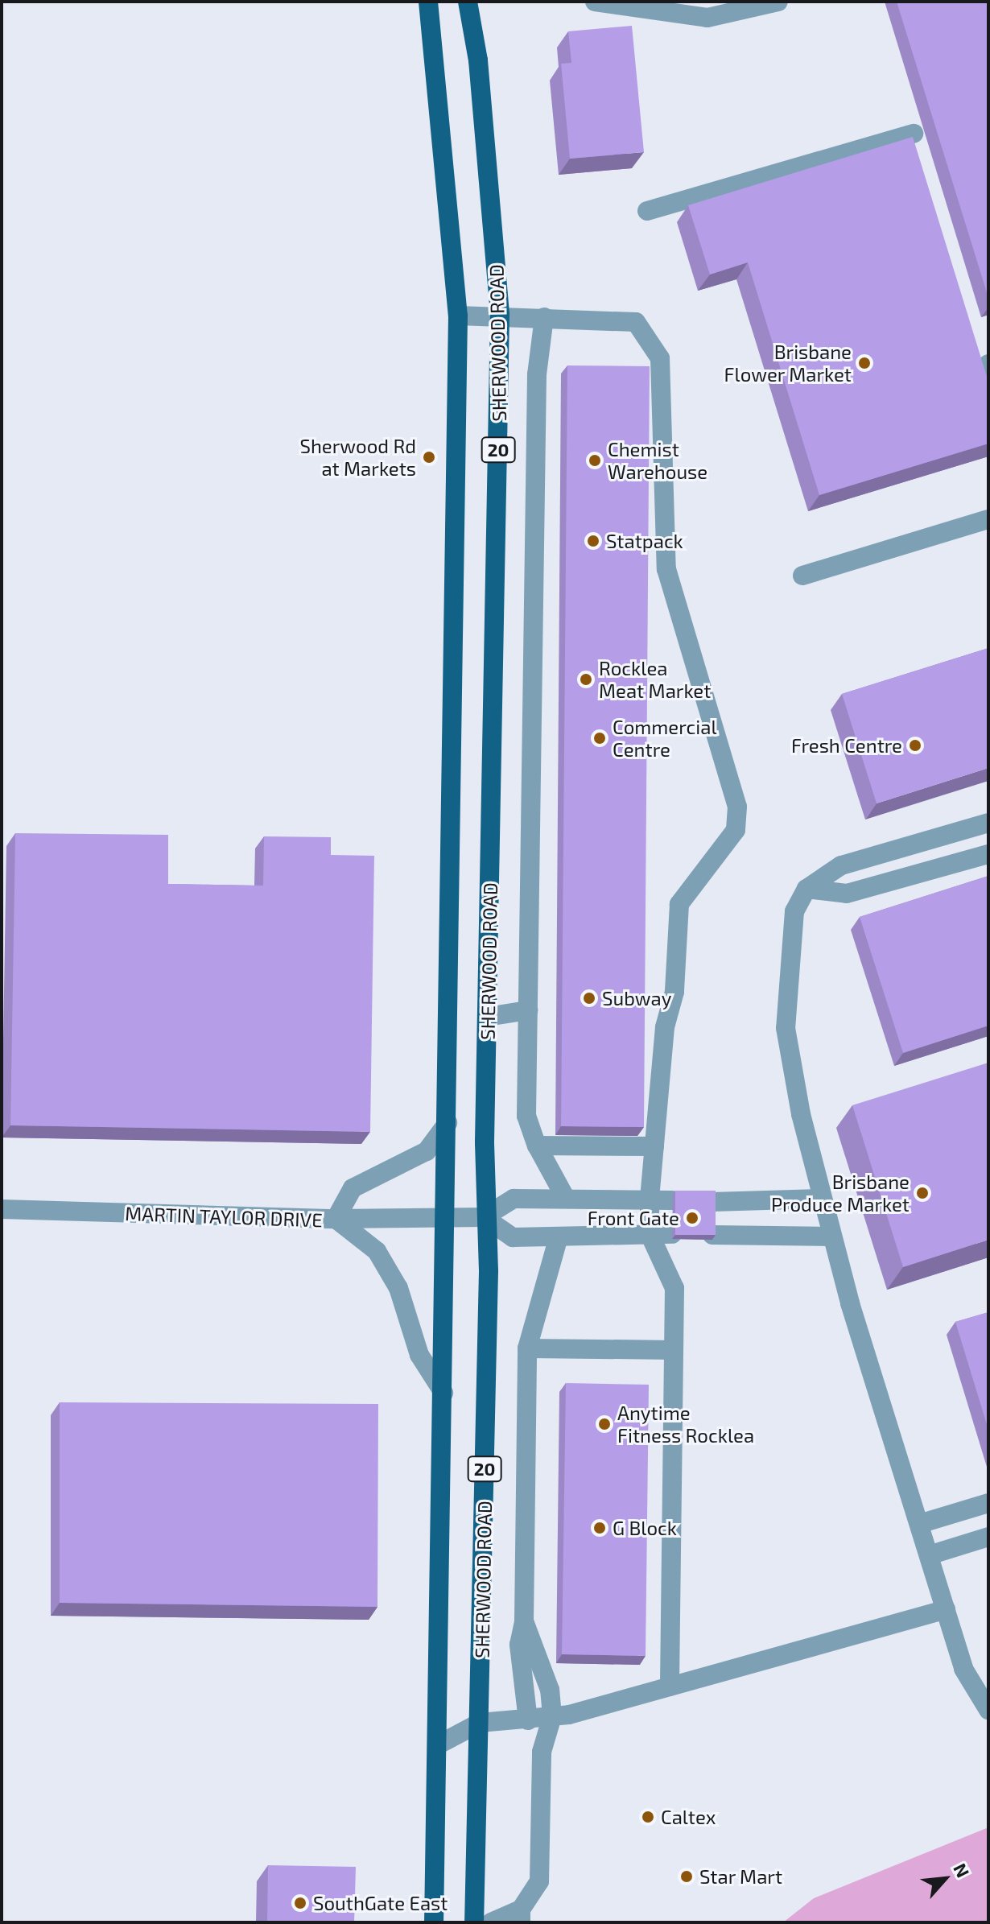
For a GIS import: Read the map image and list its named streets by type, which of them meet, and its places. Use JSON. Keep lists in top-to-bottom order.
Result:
{
  "streets": {
    "main road": ["SHERWOOD ROAD", "20"],
    "street": ["MARTIN TAYLOR DRIVE"]
  },
  "crossings": [
    ["SHERWOOD ROAD", "MARTIN TAYLOR DRIVE"]
  ],
  "places": [
    "Brisbane Flower Market",
    "Sherwood Rd at Markets",
    "Chemist Warehouse",
    "Statpack",
    "Rocklea Meat Market",
    "Commercial Centre",
    "Fresh Centre",
    "Subway",
    "Brisbane Produce Market",
    "Front Gate",
    "Anytime Fitness Rocklea",
    "G Block",
    "Caltex",
    "Star Mart",
    "SouthGate East"
  ],
  "north": "top right"
}
